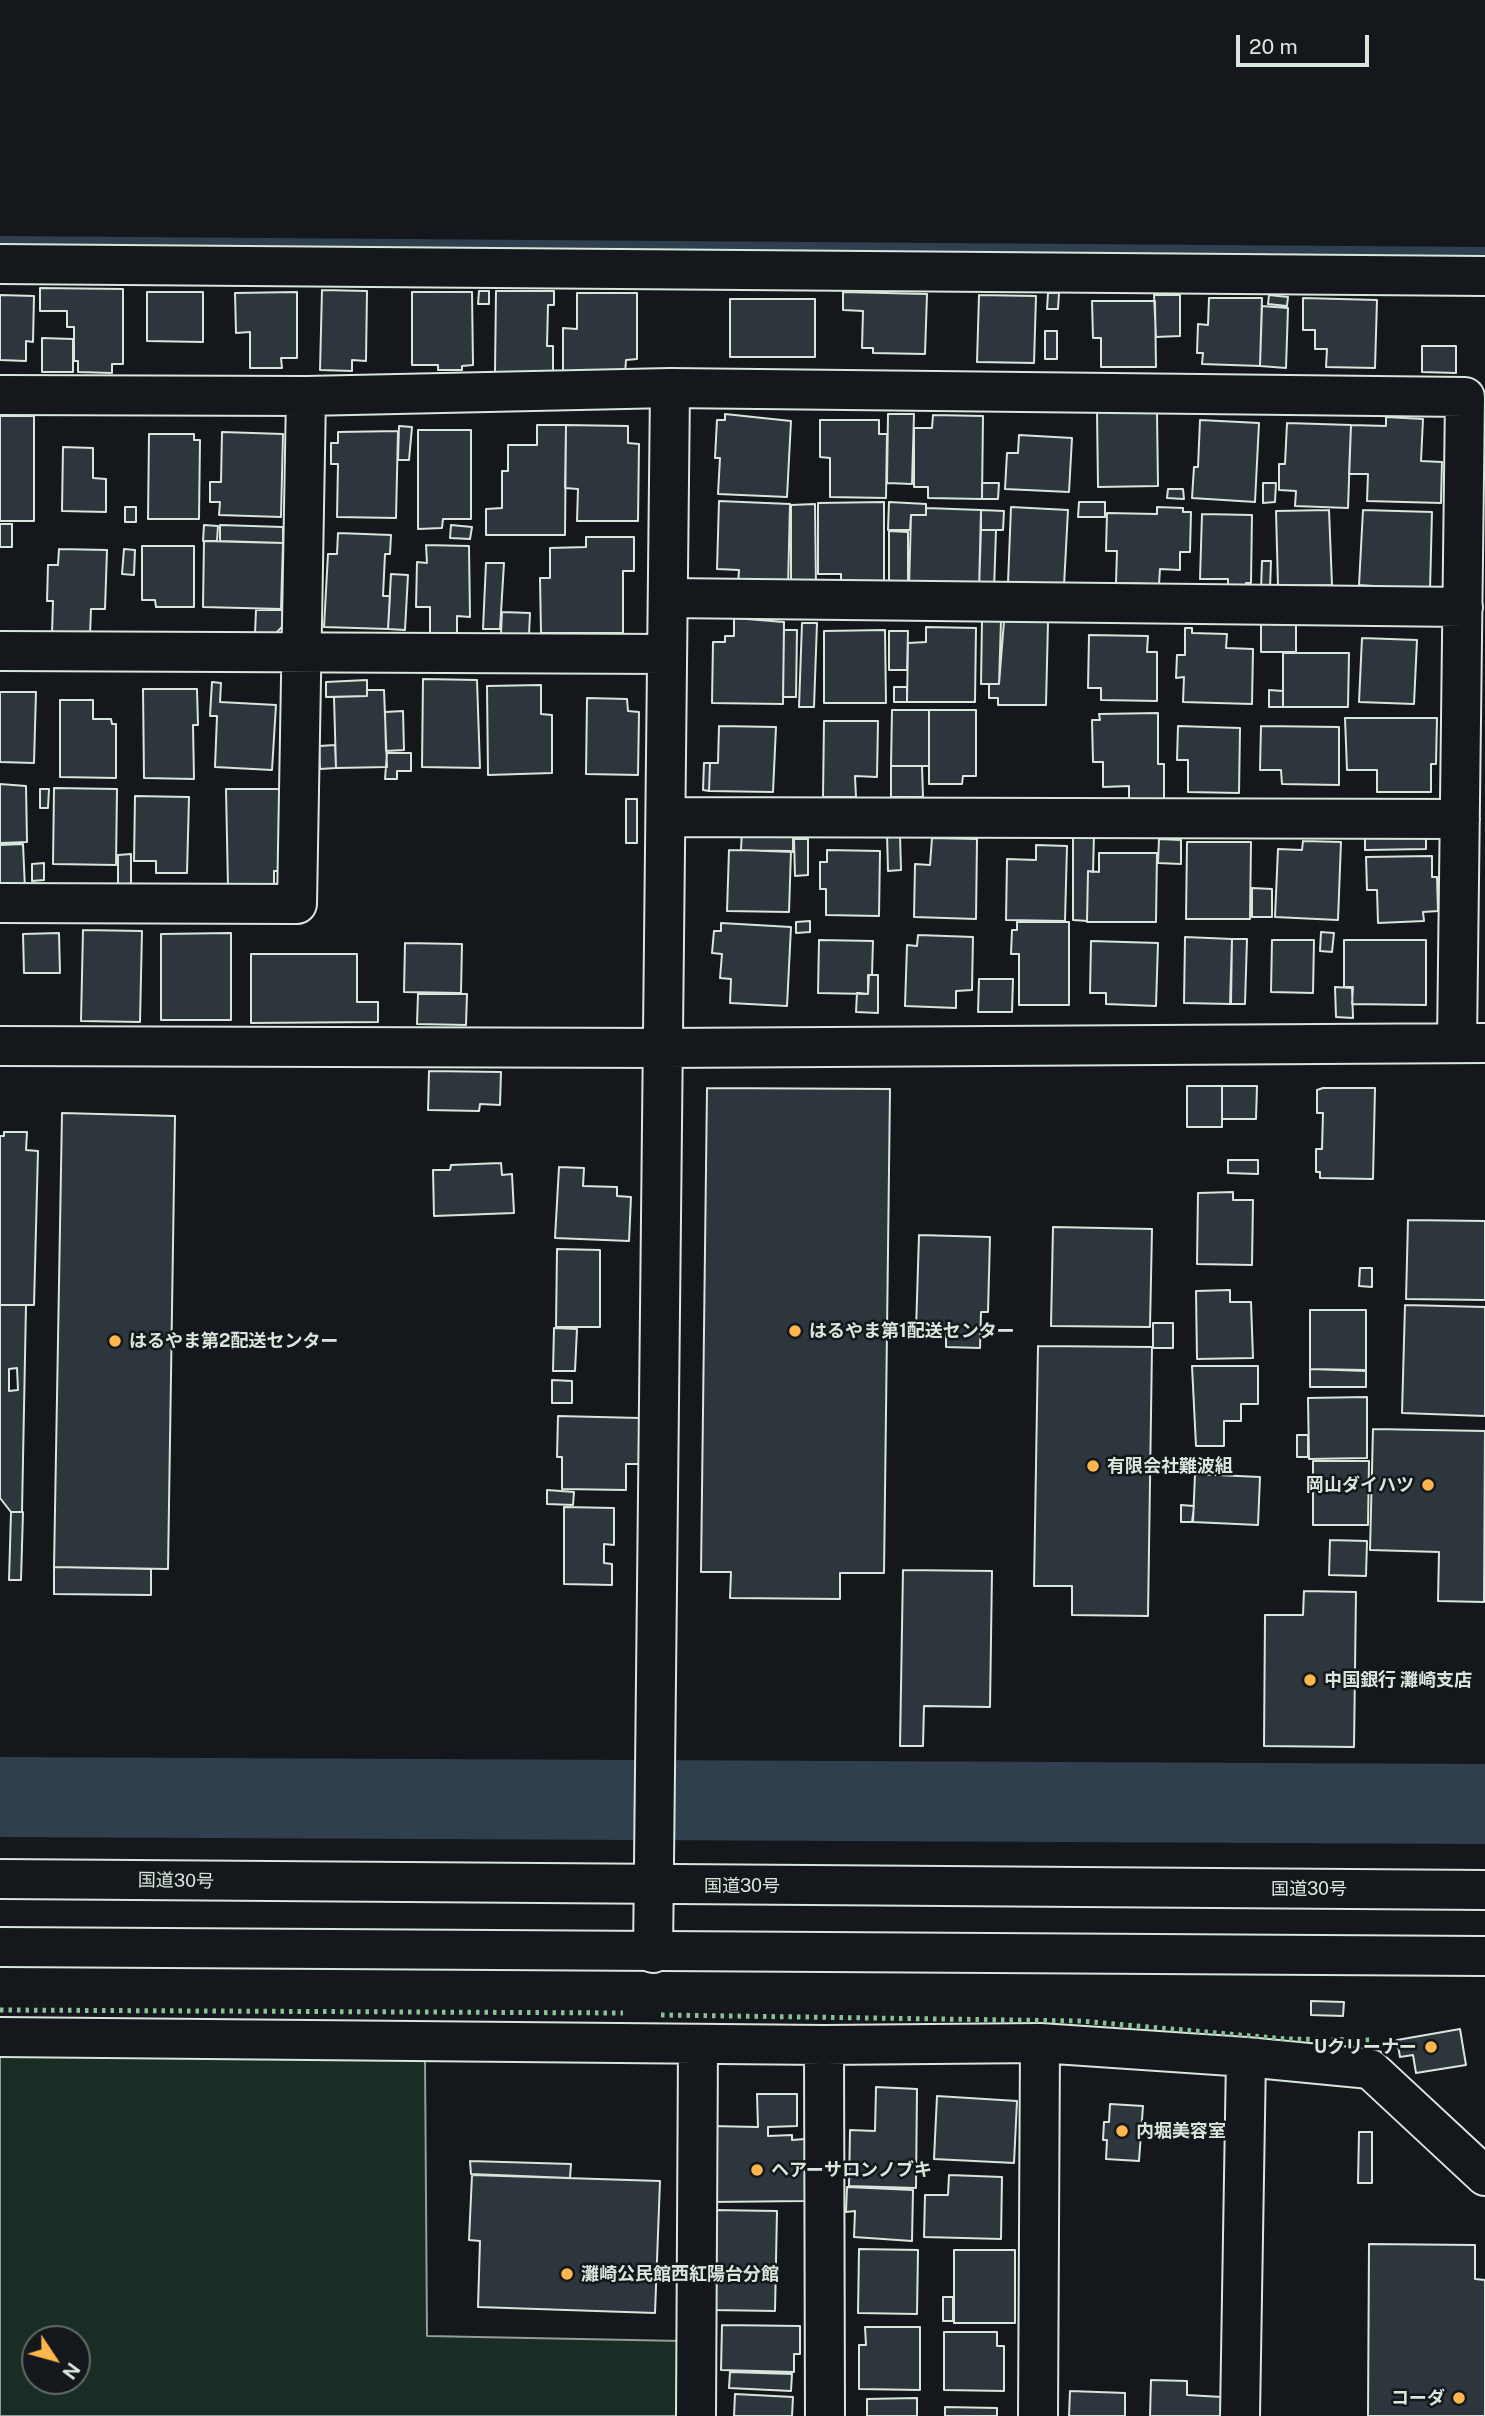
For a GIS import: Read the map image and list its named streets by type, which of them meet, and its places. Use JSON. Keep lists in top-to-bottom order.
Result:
{
  "streets": {
    "main road": ["国道30号"]
  },
  "places": [
    "はるやま第1配送センター",
    "はるやま第2配送センター",
    "有限会社難波組",
    "岡山ダイハツ",
    "中国銀行 灘崎支店",
    "Uクリーナー",
    "内堀美容室",
    "ヘアーサロンノブキ",
    "灘崎公民館西紅陽台分館",
    "コーダ"
  ],
  "scale_bar": "20 m",
  "north": "bottom right"
}
